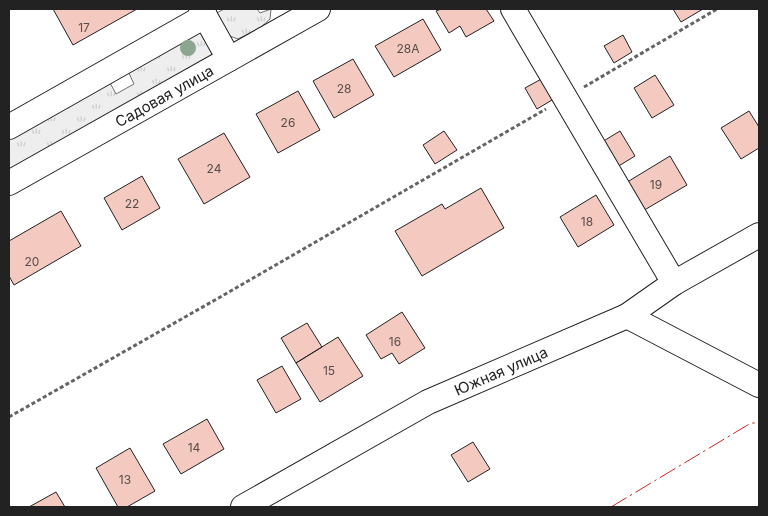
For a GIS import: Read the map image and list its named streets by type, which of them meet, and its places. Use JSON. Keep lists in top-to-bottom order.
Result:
{
  "streets": {
    "street": ["Садовая улица", "Южная улица"]
  },
  "house_numbers": [
    "17",
    "28А",
    "28",
    "26",
    "24",
    "19",
    "22",
    "18",
    "20",
    "16",
    "15",
    "14",
    "13"
  ]
}
